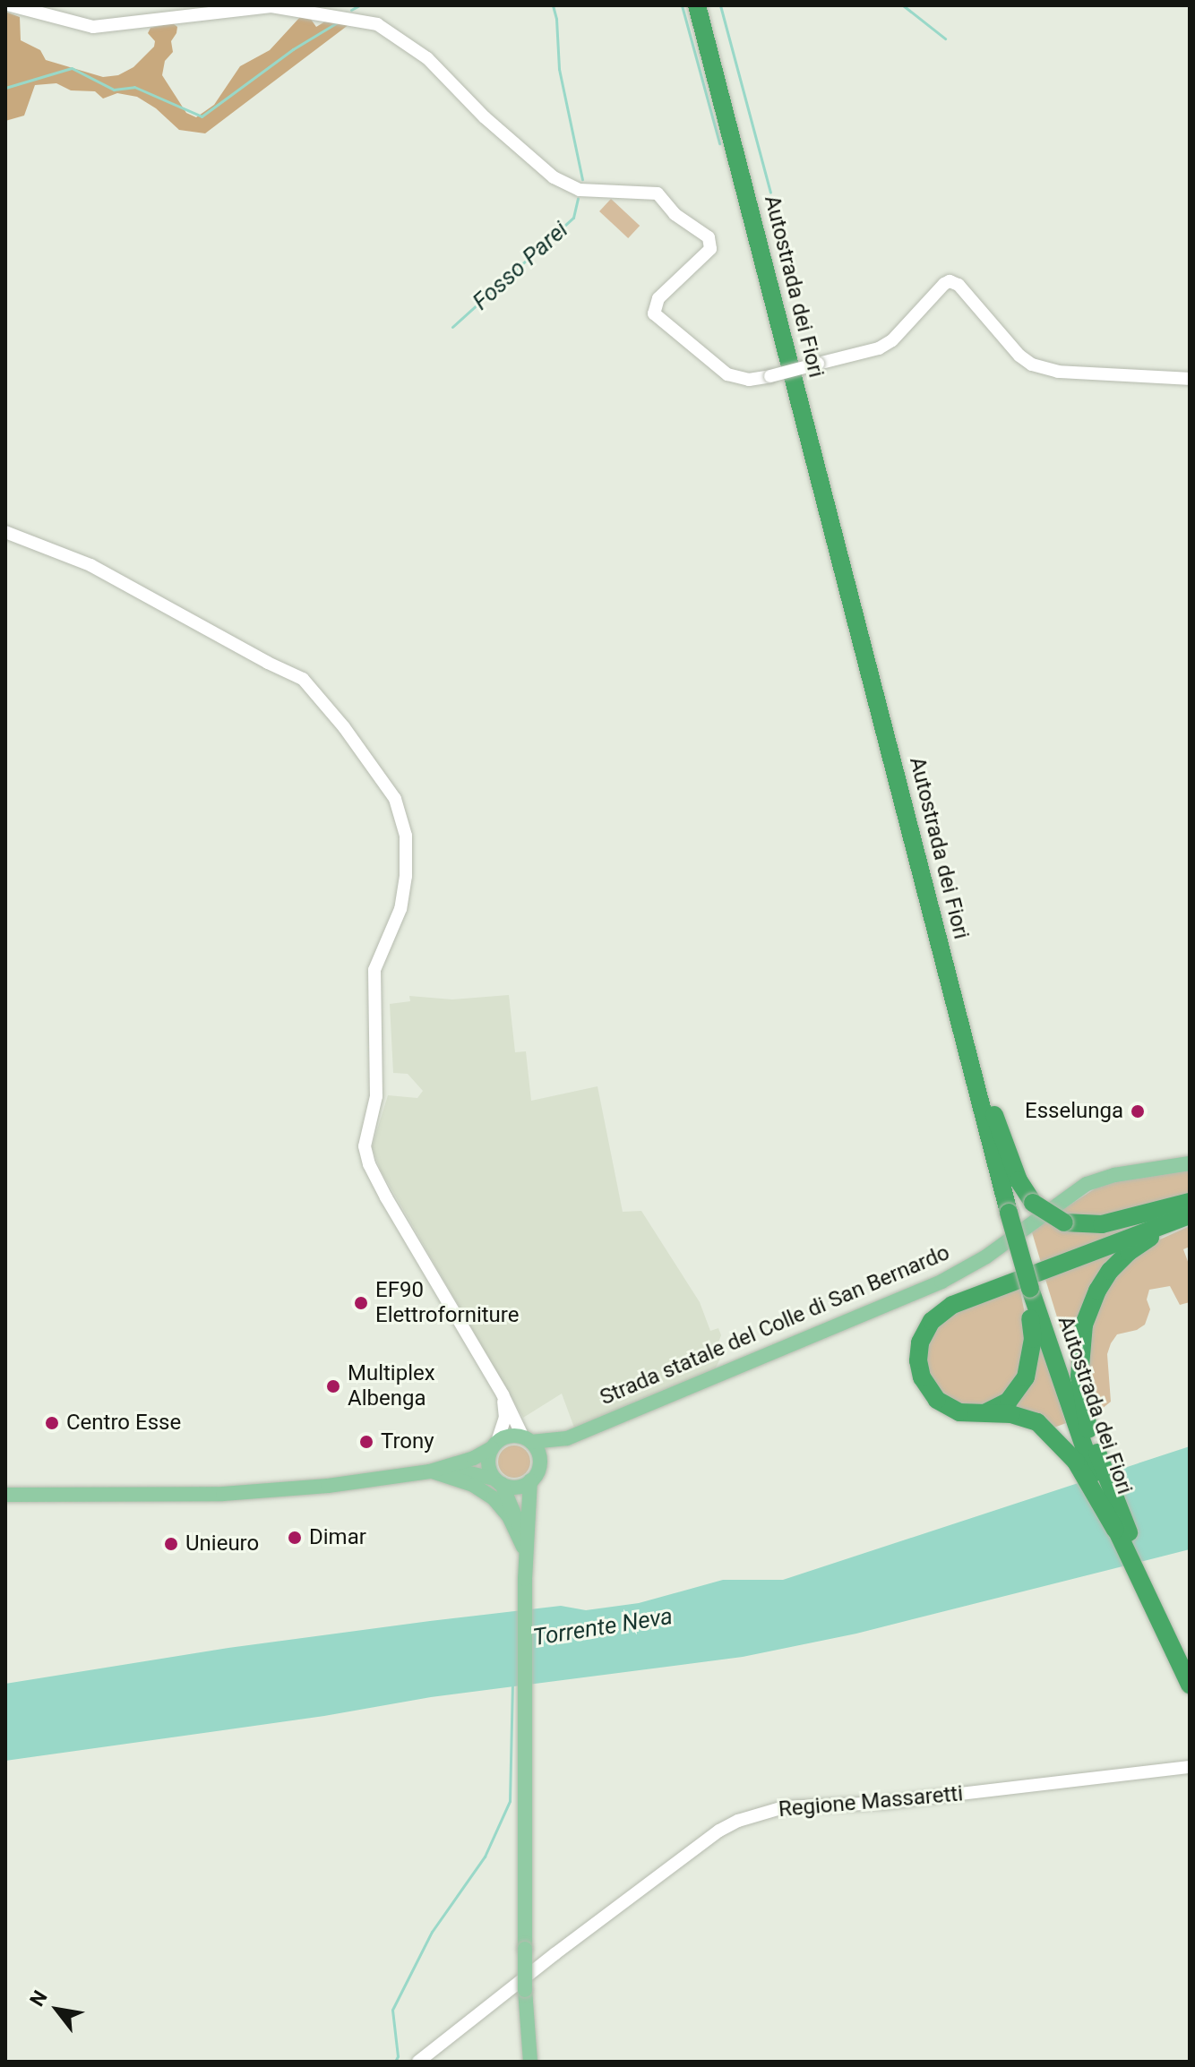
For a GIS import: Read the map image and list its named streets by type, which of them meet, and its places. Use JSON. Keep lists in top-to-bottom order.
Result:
{
  "streets": {
    "highway": ["Autostrada dei Fiori"],
    "main road": ["Strada statale del Colle di San Bernardo"],
    "street": ["Regione Massaretti"]
  },
  "water": ["Fosso Parei", "Torrente Neva"],
  "places": [
    "Esselunga",
    "EF90 Elettroforniture",
    "Multiplex Albenga",
    "Centro Esse",
    "Trony",
    "Dimar",
    "Unieuro"
  ],
  "north": "top left"
}
